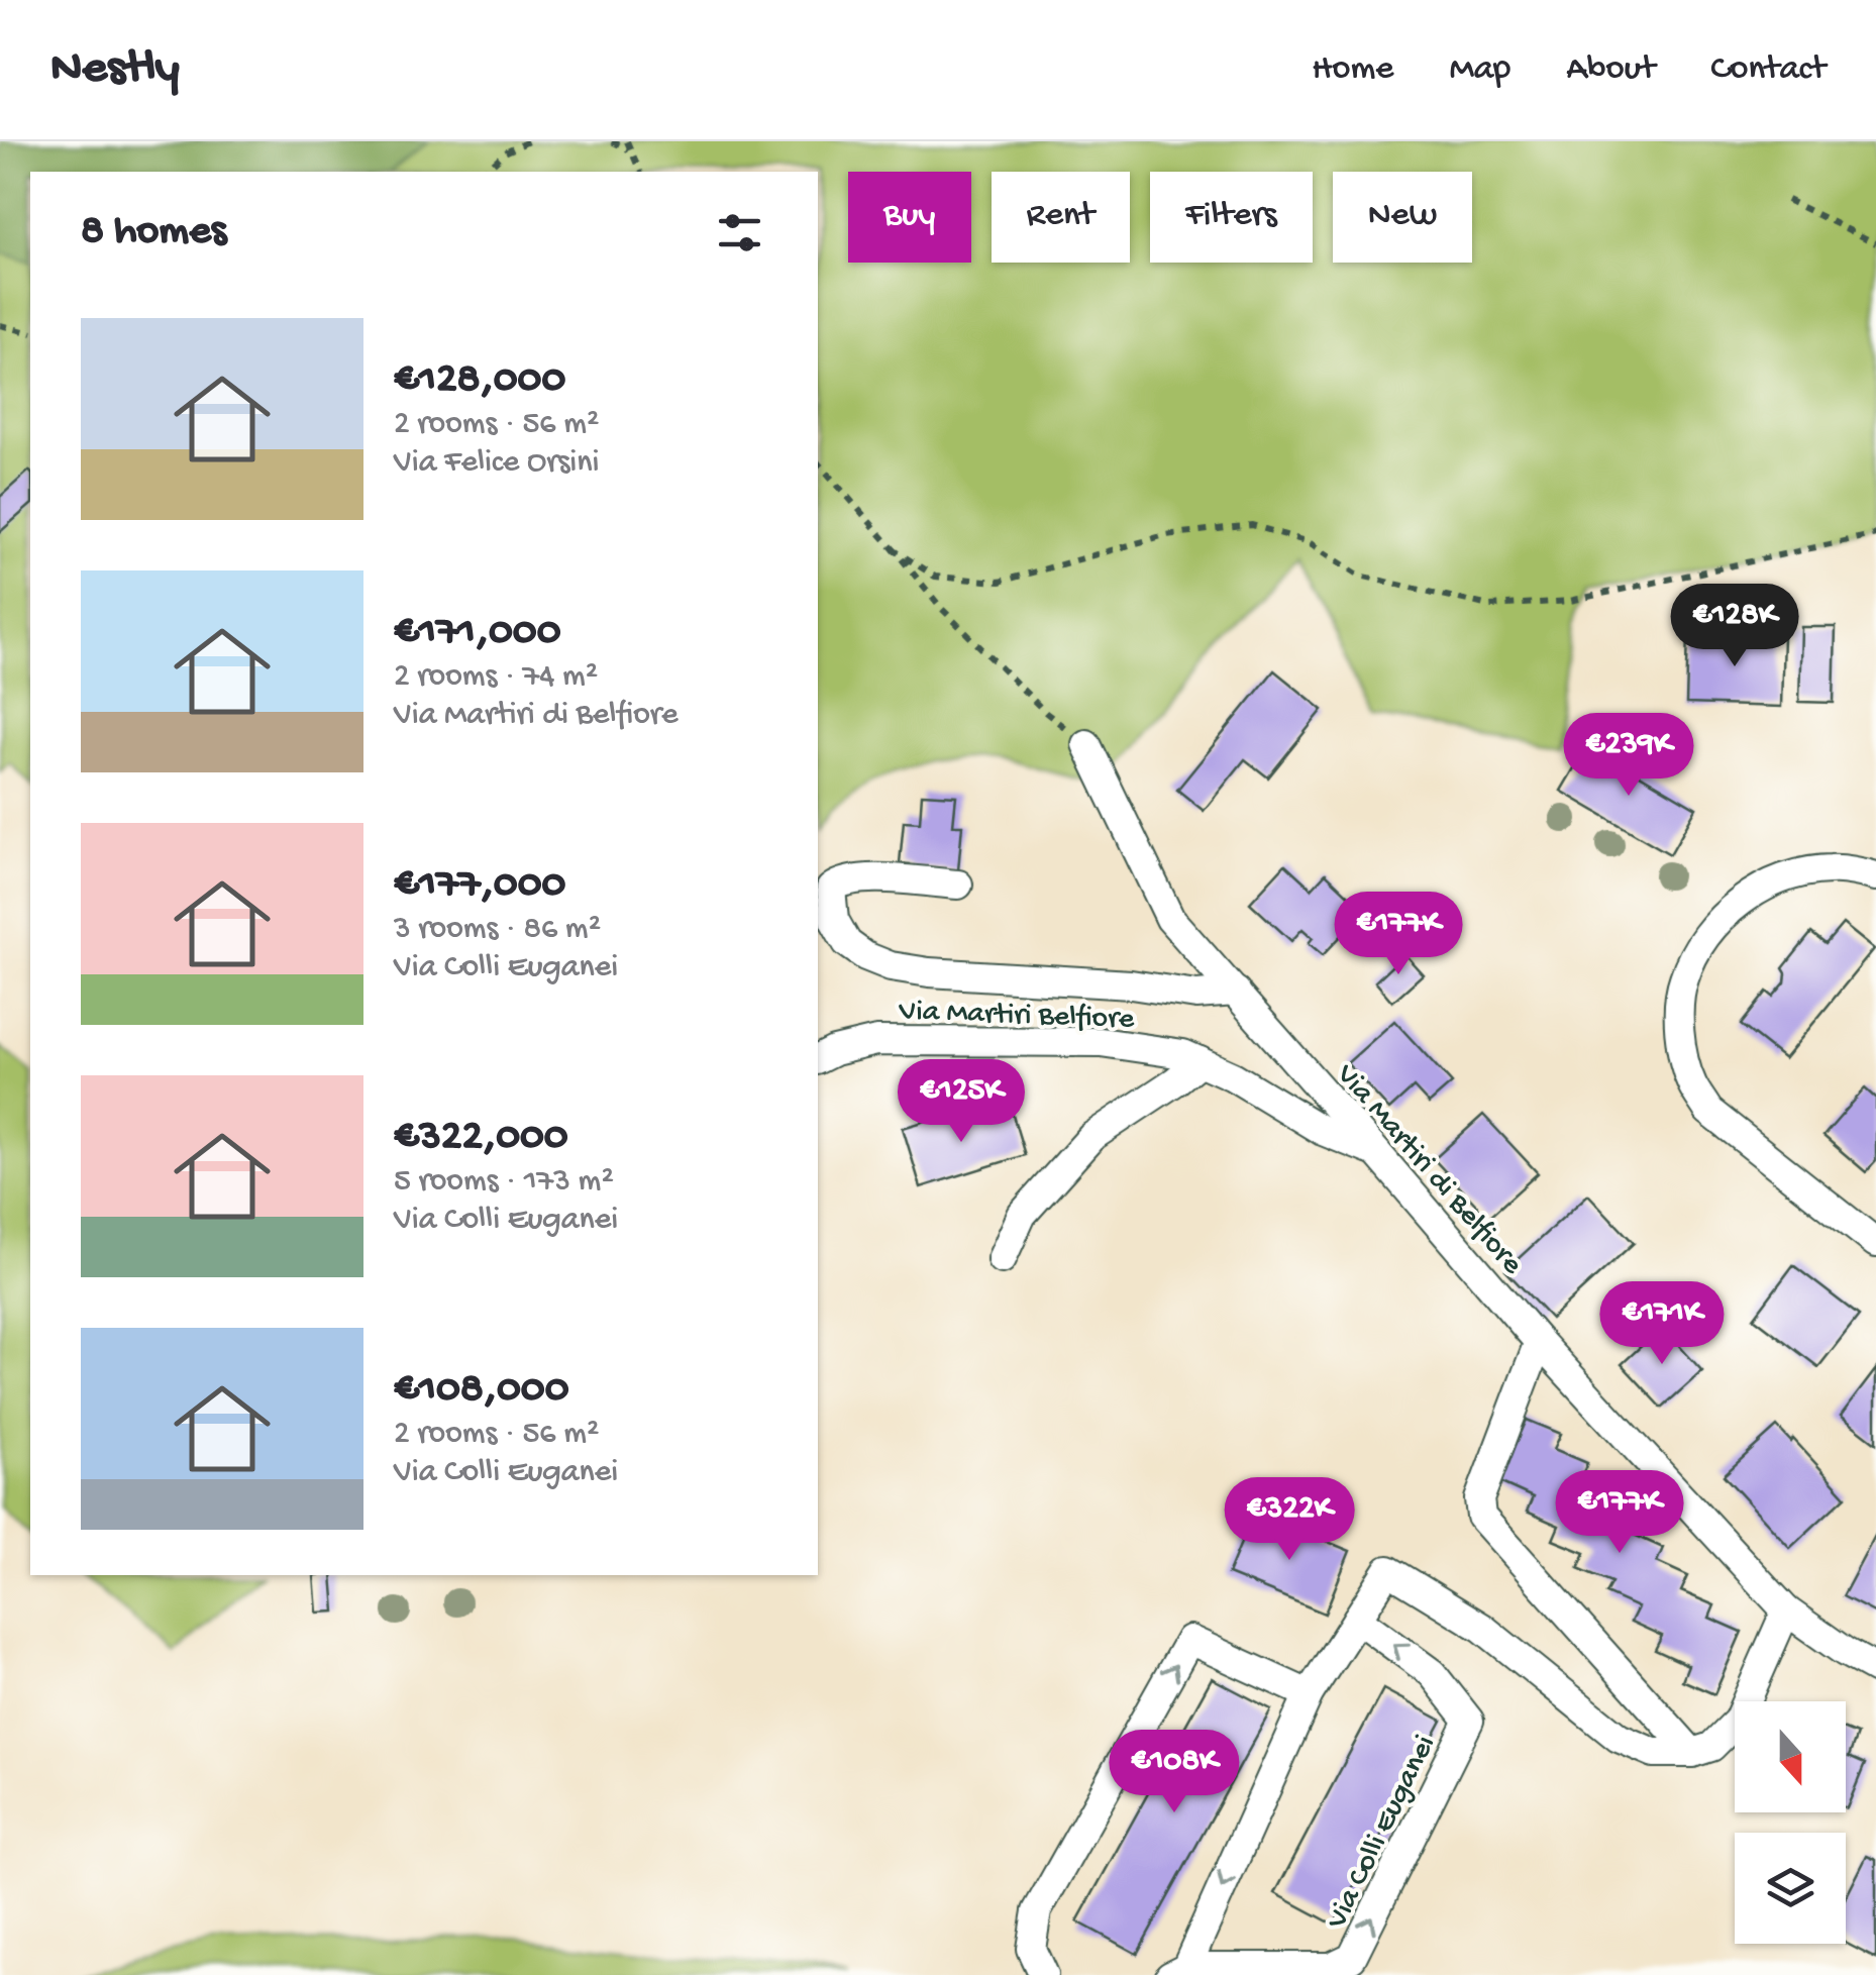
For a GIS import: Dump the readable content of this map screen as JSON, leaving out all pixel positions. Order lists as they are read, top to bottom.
{
  "streets": {
    "street": ["Via Martiri Belfiore", "Via Martiri di Belfiore", "Via Colli Euganei"]
  },
  "crossings": [
    ["Via Martiri Belfiore", "Via Martiri di Belfiore"]
  ],
  "north": "bottom",
  "page": {
    "header": "Nestly",
    "nav": [
      "Home",
      "Map",
      "About",
      "Contact"
    ],
    "chip": [
      "Buy",
      "Rent",
      "Filters",
      "New"
    ],
    "heading": "8 homes",
    "list": [
      {
        "name": "€128,000",
        "note": "2 rooms · 56 m² · Via Felice Orsini"
      },
      {
        "name": "€171,000",
        "note": "2 rooms · 74 m² · Via Martiri di Belfiore"
      },
      {
        "name": "€177,000",
        "note": "3 rooms · 86 m² · Via Colli Euganei"
      },
      {
        "name": "€322,000",
        "note": "5 rooms · 173 m² · Via Colli Euganei"
      },
      {
        "name": "€108,000",
        "note": "2 rooms · 56 m² · Via Colli Euganei"
      }
    ],
    "price": [
      "€128K",
      "€239K",
      "€177K",
      "€125K",
      "€171K",
      "€177K",
      "€322K",
      "€108K"
    ]
  }
}
